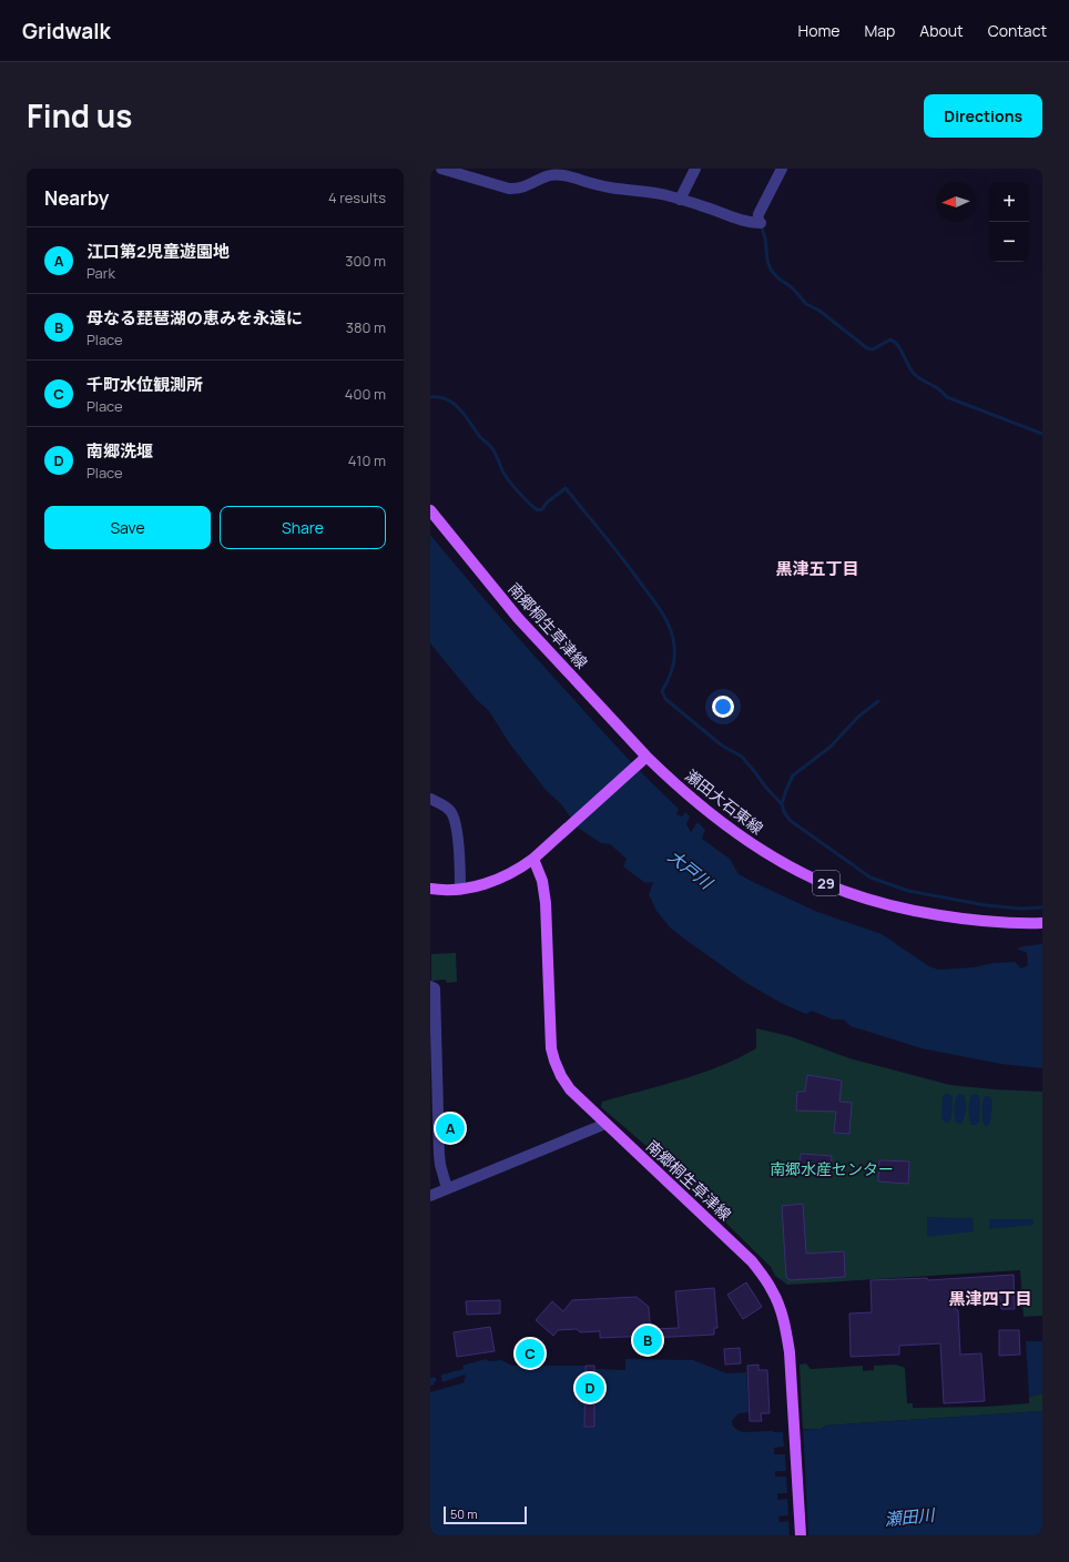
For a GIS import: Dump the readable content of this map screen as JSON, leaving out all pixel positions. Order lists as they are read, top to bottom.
{
  "streets": {
    "main road": ["南郷桐生草津線", "瀬田大石東線", "29"]
  },
  "crossings": [
    ["南郷桐生草津線", "瀬田大石東線"]
  ],
  "districts": ["黒津五丁目", "黒津四丁目"],
  "water": ["大戸川", "瀬田川"],
  "parks": ["南郷水産センター"],
  "scale_bar": "50 m",
  "north": "left",
  "page": {
    "header": "Gridwalk",
    "nav": [
      "Home",
      "Map",
      "About",
      "Contact"
    ],
    "title": "Find us",
    "buttons": [
      "Directions",
      ["Save", "Share"]
    ],
    "heading": ["Nearby", "4 results"],
    "map_buttons": ["+", "−"],
    "list": [
      {
        "mark": "A",
        "name": "江口第2児童遊園地",
        "note": "Park",
        "value": "300 m"
      },
      {
        "mark": "B",
        "name": "母なる琵琶湖の恵みを永遠に",
        "note": "Place",
        "value": "380 m"
      },
      {
        "mark": "C",
        "name": "千町水位観測所",
        "note": "Place",
        "value": "400 m"
      },
      {
        "mark": "D",
        "name": "南郷洗堰",
        "note": "Place",
        "value": "410 m"
      }
    ],
    "pins": [
      "A",
      "B",
      "C",
      "D"
    ],
    "scale": "50 m"
  }
}
